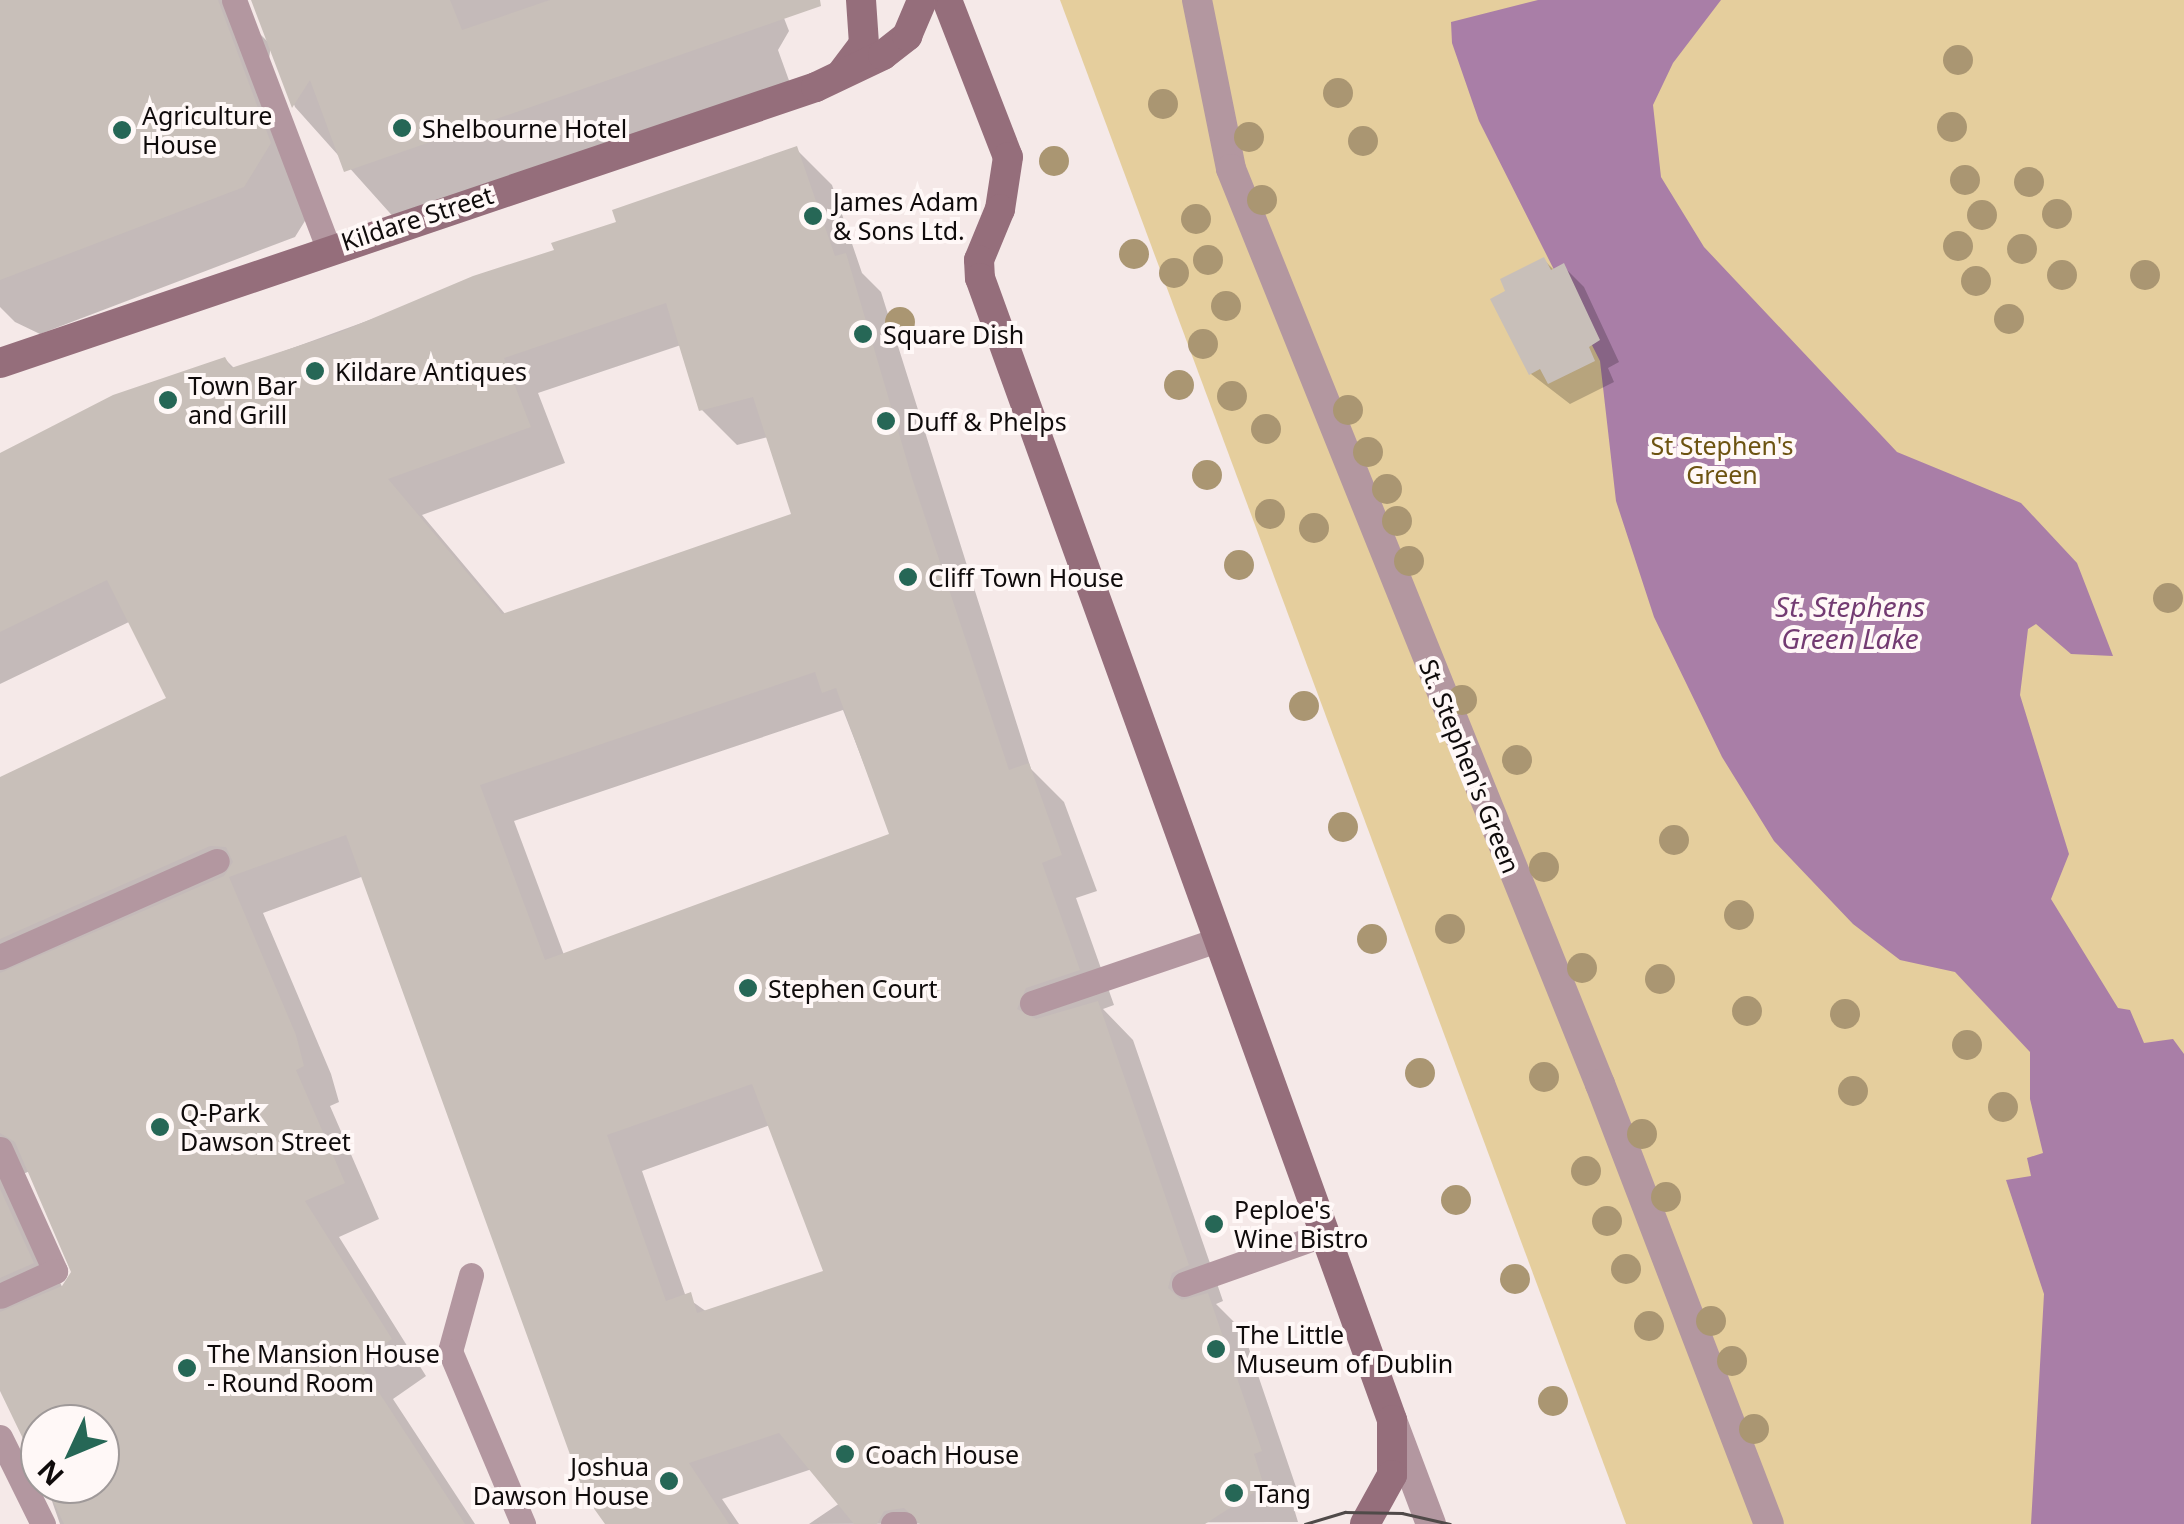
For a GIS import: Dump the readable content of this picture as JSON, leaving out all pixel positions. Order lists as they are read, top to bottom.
{
  "streets": {
    "main road": ["Kildare Street"],
    "street": ["St. Stephen's Green"]
  },
  "water": ["St. Stephens Green Lake"],
  "parks": ["St Stephen's Green"],
  "places": [
    "Shelbourne Hotel",
    "Agriculture House",
    "James Adam & Sons Ltd.",
    "Square Dish",
    "Kildare Antiques",
    "Town Bar and Grill",
    "Duff & Phelps",
    "Cliff Town House",
    "Stephen Court",
    "Q-Park Dawson Street",
    "Peploe's Wine Bistro",
    "The Little Museum of Dublin",
    "The Mansion House - Round Room",
    "Coach House",
    "Joshua Dawson House",
    "Tang"
  ],
  "north": "bottom left"
}
